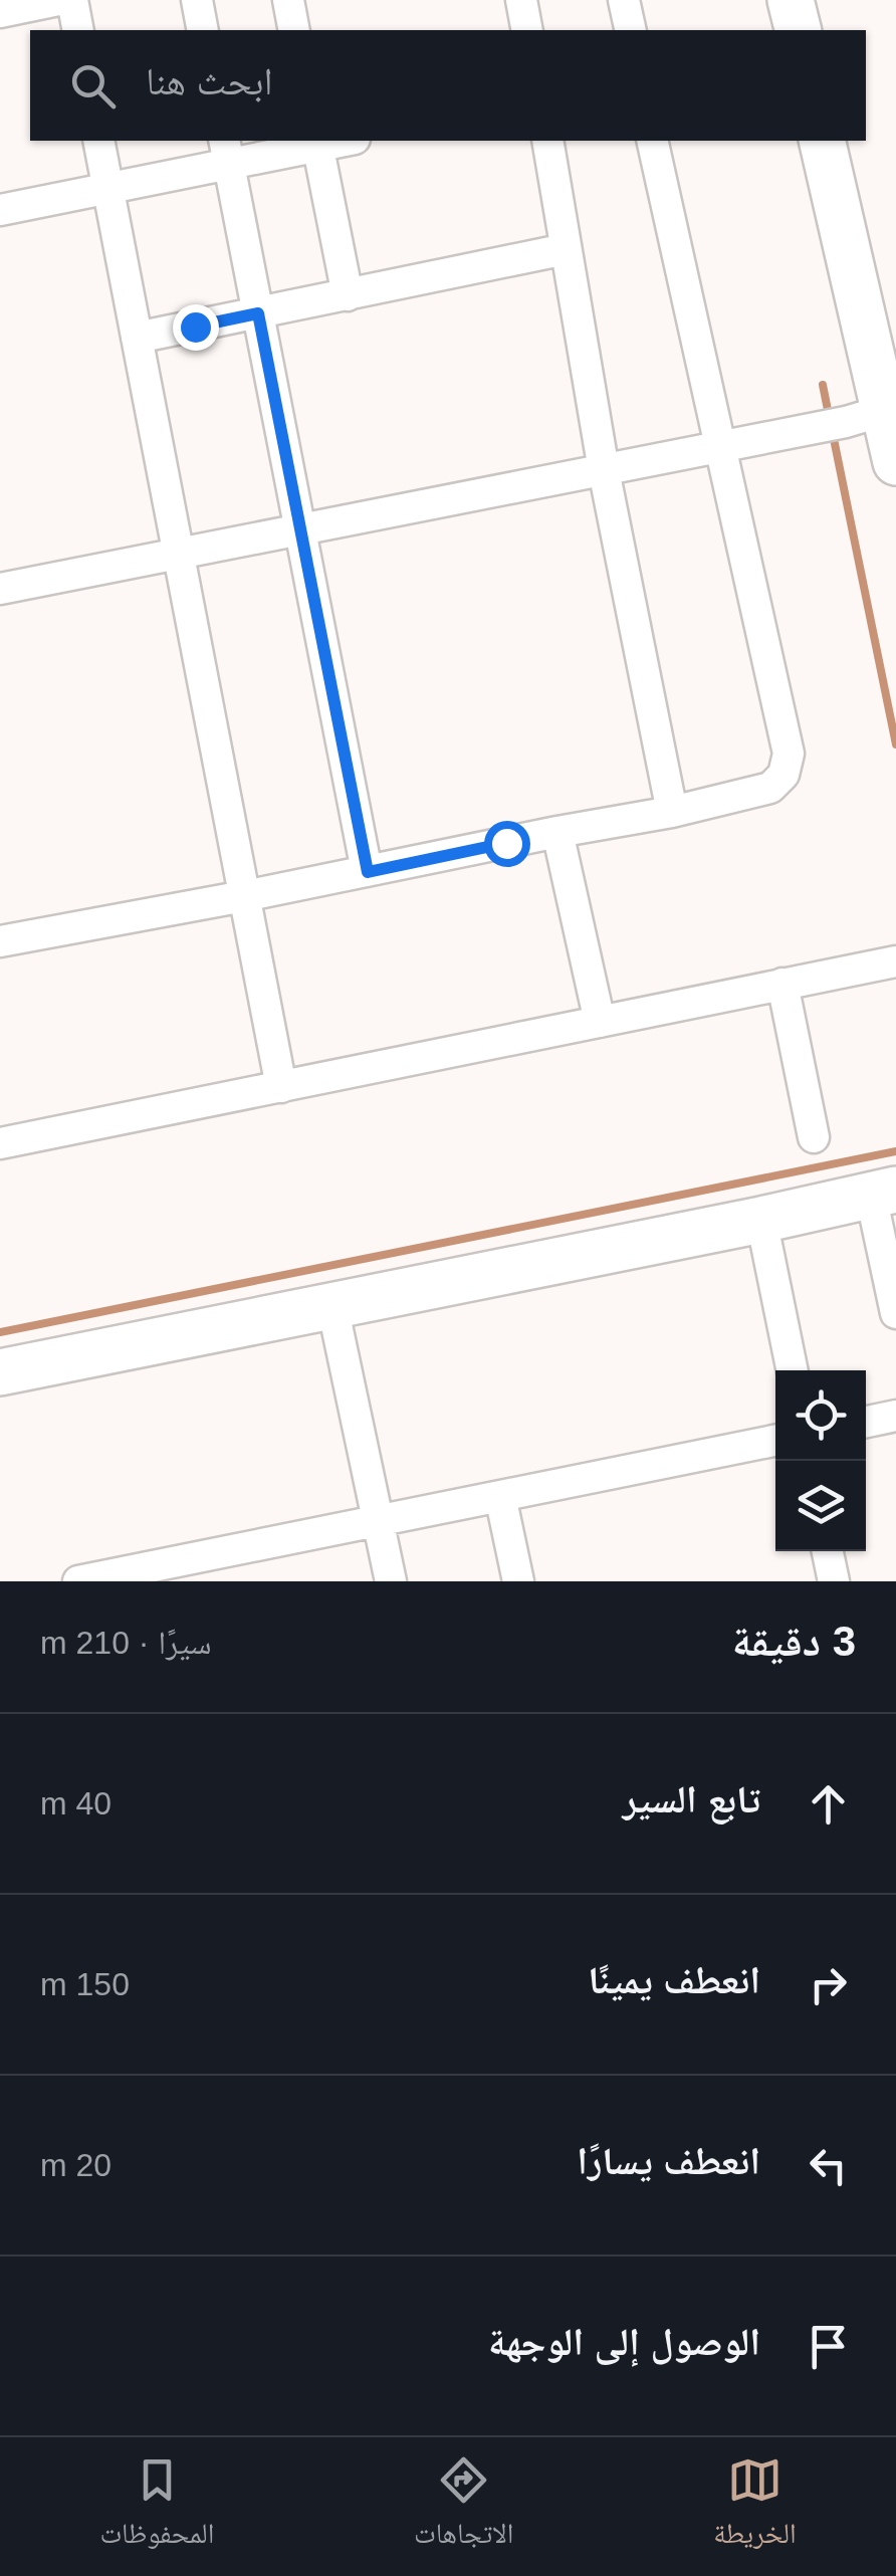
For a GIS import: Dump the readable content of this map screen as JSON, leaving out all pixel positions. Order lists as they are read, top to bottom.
{
  "page": {
    "search": "ابحث هنا",
    "heading": ["3 دقيقة", "سيرًا · 210 m"],
    "list": [
      ["تابع السير", "40 m"],
      ["انعطف يمينًا", "150 m"],
      ["انعطف يسارًا", "20 m"],
      "الوصول إلى الوجهة"
    ],
    "nav": ["الخريطة", "الاتجاهات", "المحفوظات"]
  }
}
